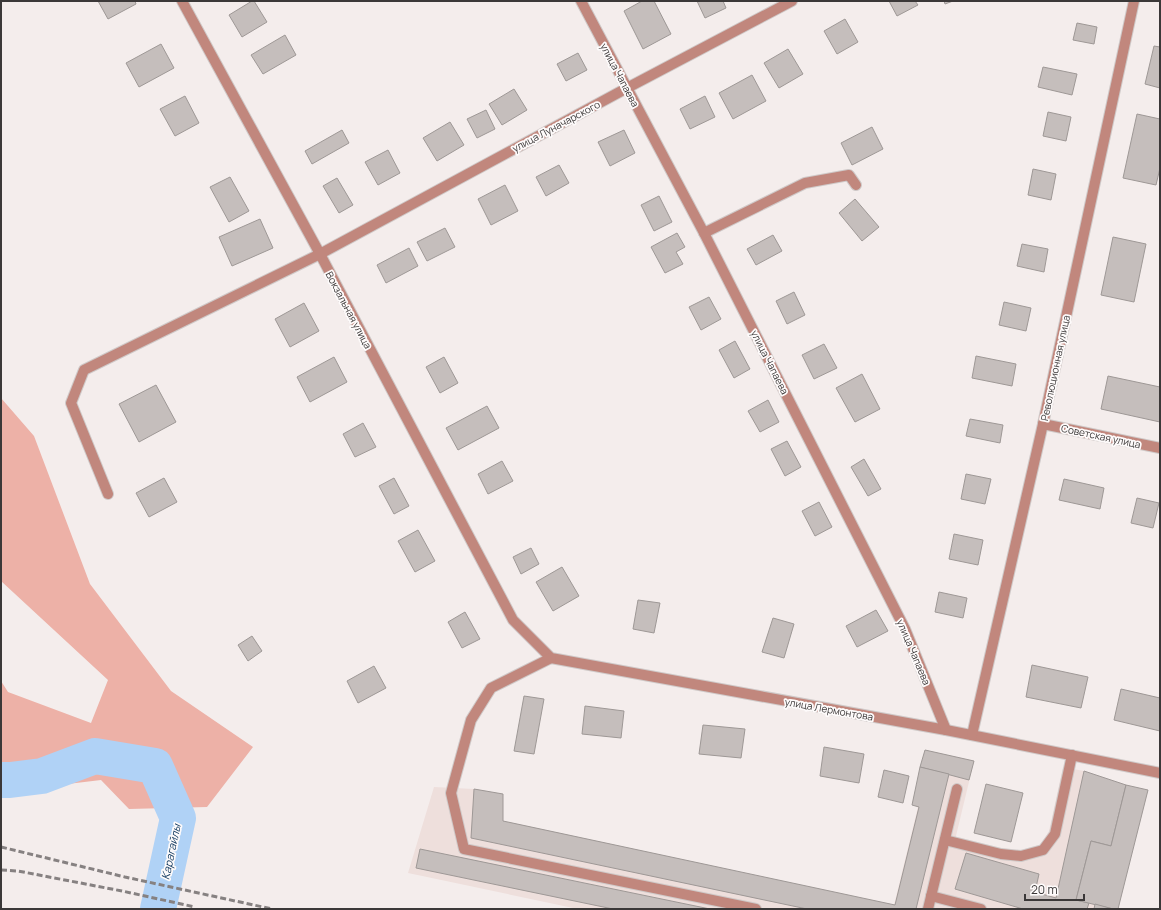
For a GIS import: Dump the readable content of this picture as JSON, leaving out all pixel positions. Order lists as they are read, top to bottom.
{
  "streets": {
    "street": [
      "улица Чапаева",
      "улица Луначарского",
      "Вокзальная улица",
      "Революционная улица",
      "Советская улица",
      "улица Лермонтова"
    ]
  },
  "crossings": [
    ["улица Чапаева", "улица Луначарского"],
    ["улица Чапаева", "улица Лермонтова"],
    ["улица Луначарского", "Вокзальная улица"],
    ["Вокзальная улица", "улица Лермонтова"],
    ["Революционная улица", "Советская улица"],
    ["Революционная улица", "улица Лермонтова"]
  ],
  "water": ["Карагайлы"],
  "scale_bar": "20 m"
}
